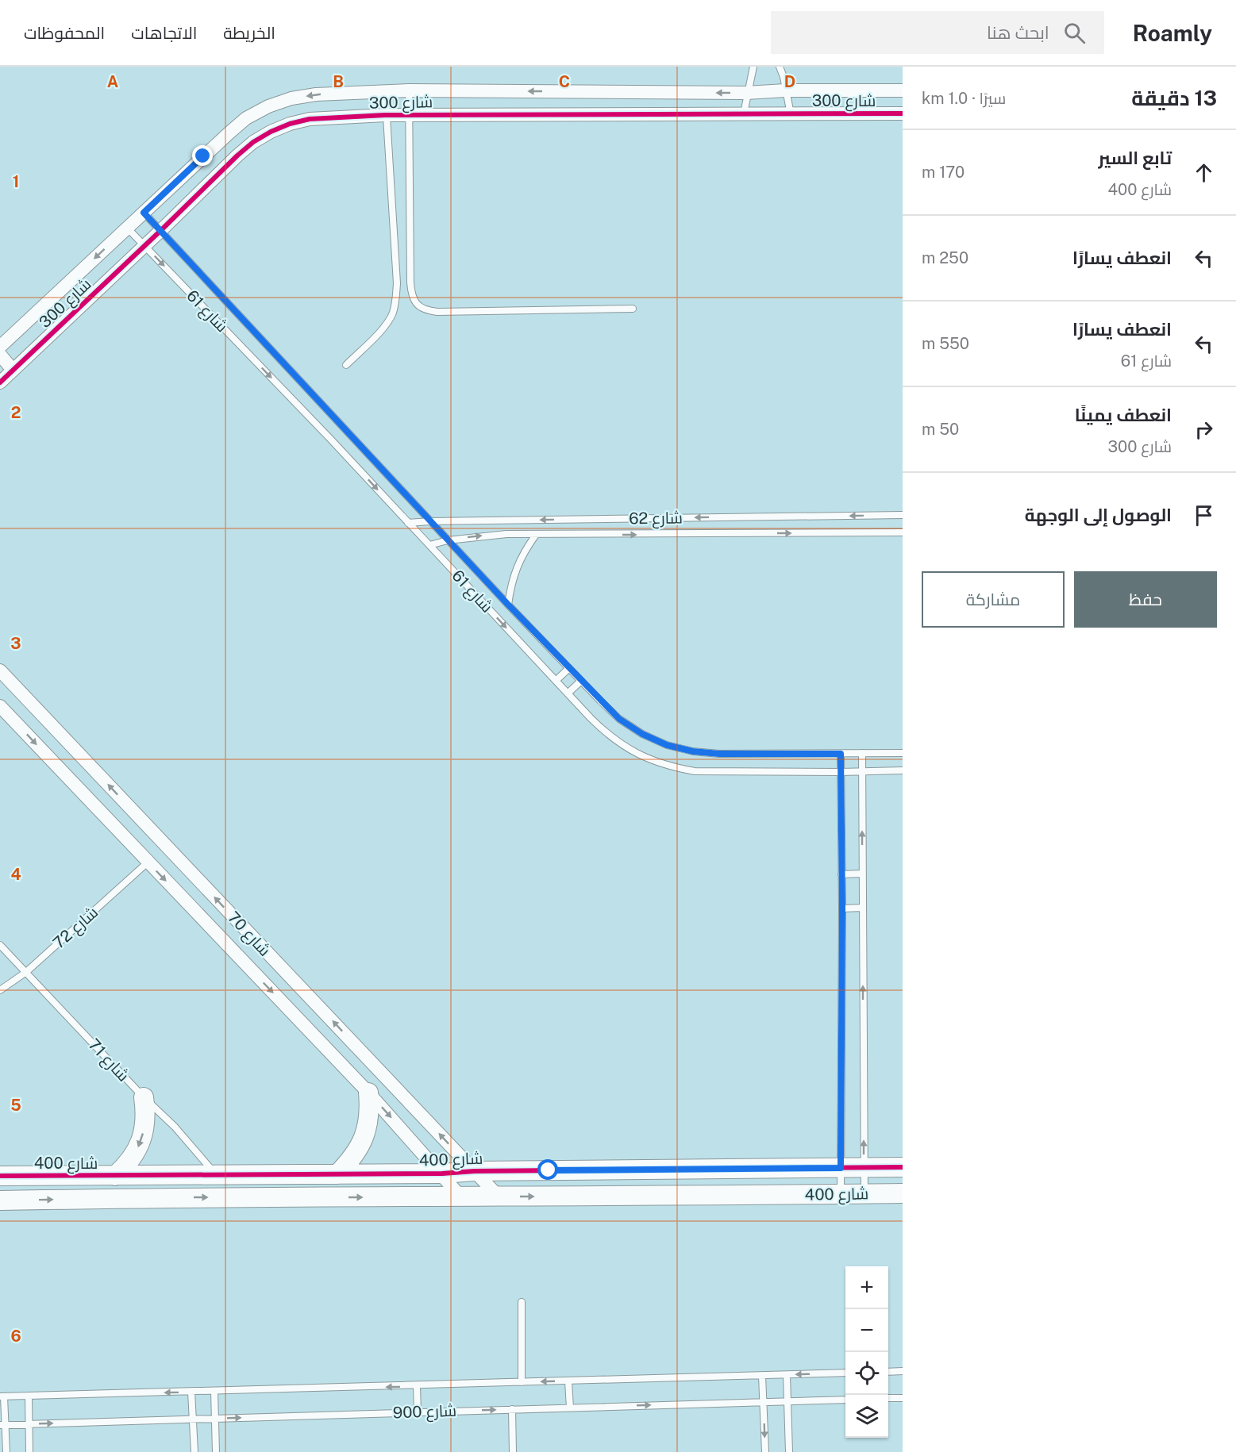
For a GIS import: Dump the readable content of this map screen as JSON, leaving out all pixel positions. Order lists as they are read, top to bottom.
{
  "streets": {
    "street": ["شارع 300", "شارع 70", "شارع 400"],
    "lane": [
      "شارع 61",
      "شارع 62",
      "شارع 72",
      "شارع 71",
      "شارع 900"
    ]
  },
  "crossings": [
    ["شارع 300", "شارع 61"],
    ["شارع 61", "شارع 62"],
    ["شارع 72", "شارع 70"],
    ["شارع 72", "شارع 71"],
    ["شارع 70", "شارع 400"],
    ["شارع 71", "شارع 400"]
  ],
  "page": {
    "header": "Roamly",
    "search": "ابحث هنا",
    "nav": ["الخريطة", "الاتجاهات", "المحفوظات"],
    "heading": ["13 دقيقة", "سيرًا · 1.0 km"],
    "list": [
      ["تابع السير", "شارع 400", "170 m"],
      ["انعطف يسارًا", "250 m"],
      ["انعطف يسارًا", "شارع 61", "550 m"],
      ["انعطف يمينًا", "شارع 300", "50 m"],
      "الوصول إلى الوجهة"
    ],
    "buttons": ["حفظ", "مشاركة"],
    "map_buttons": ["+", "−"]
  },
  "grid": {
    "columns": [
      "A",
      "B",
      "C",
      "D"
    ],
    "rows": [
      "1",
      "2",
      "3",
      "4",
      "5",
      "6"
    ]
  }
}
